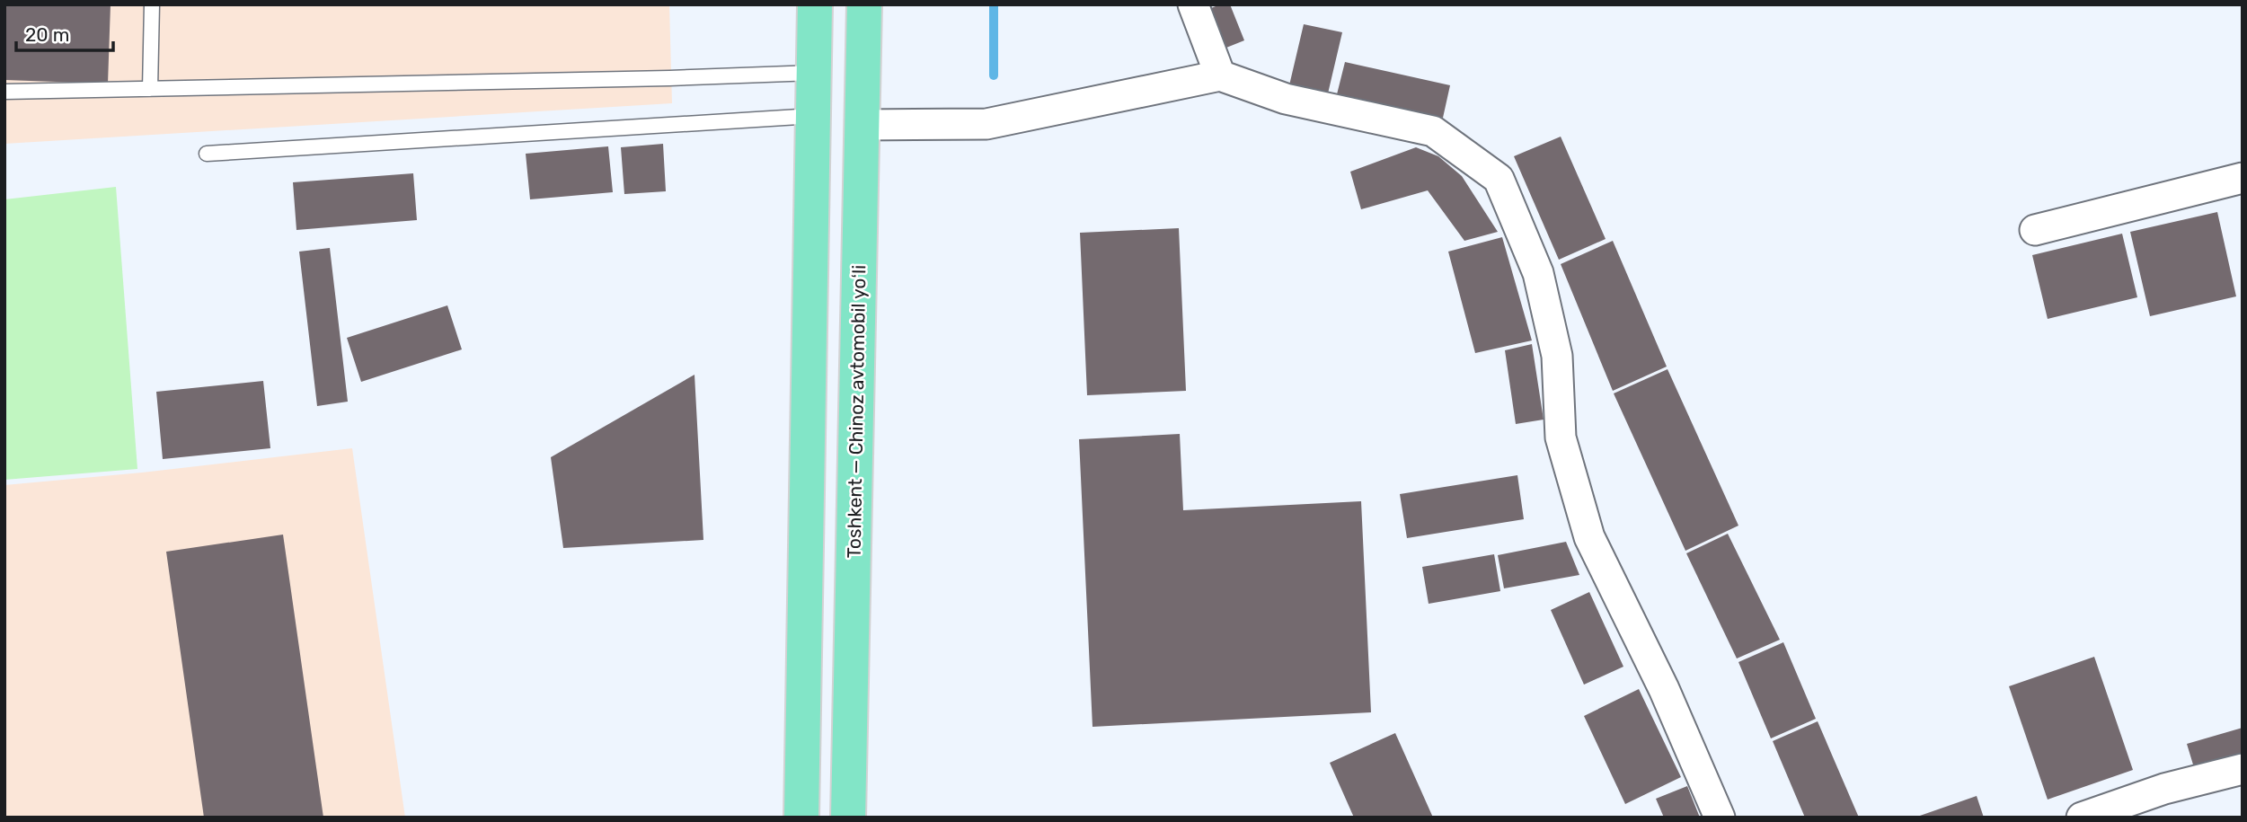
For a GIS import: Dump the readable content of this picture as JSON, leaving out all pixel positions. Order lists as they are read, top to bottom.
{
  "streets": {
    "highway": ["Toshkent — Chinoz avtomobil yoʻli"]
  },
  "scale_bar": "20 m"
}
